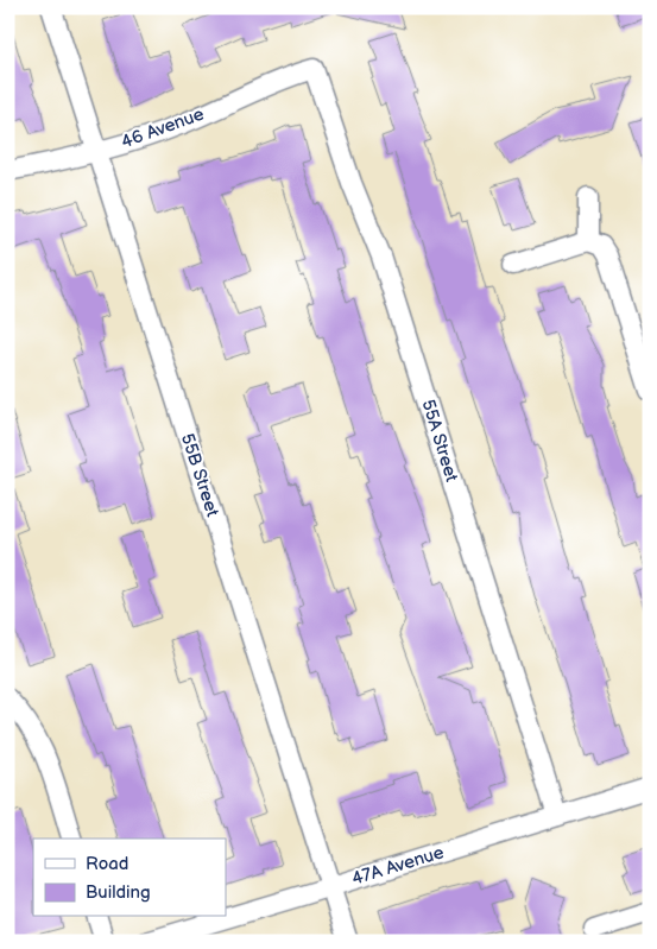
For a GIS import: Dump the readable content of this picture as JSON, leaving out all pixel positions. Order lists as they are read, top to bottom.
{
  "streets": {
    "street": [
      "46 Avenue",
      "55A Street",
      "55B Street",
      "47A Avenue"
    ]
  },
  "crossings": [
    ["46 Avenue", "55A Street"],
    ["46 Avenue", "55B Street"],
    ["55A Street", "47A Avenue"],
    ["55B Street", "47A Avenue"]
  ],
  "legend": ["Road", "Building"]
}
